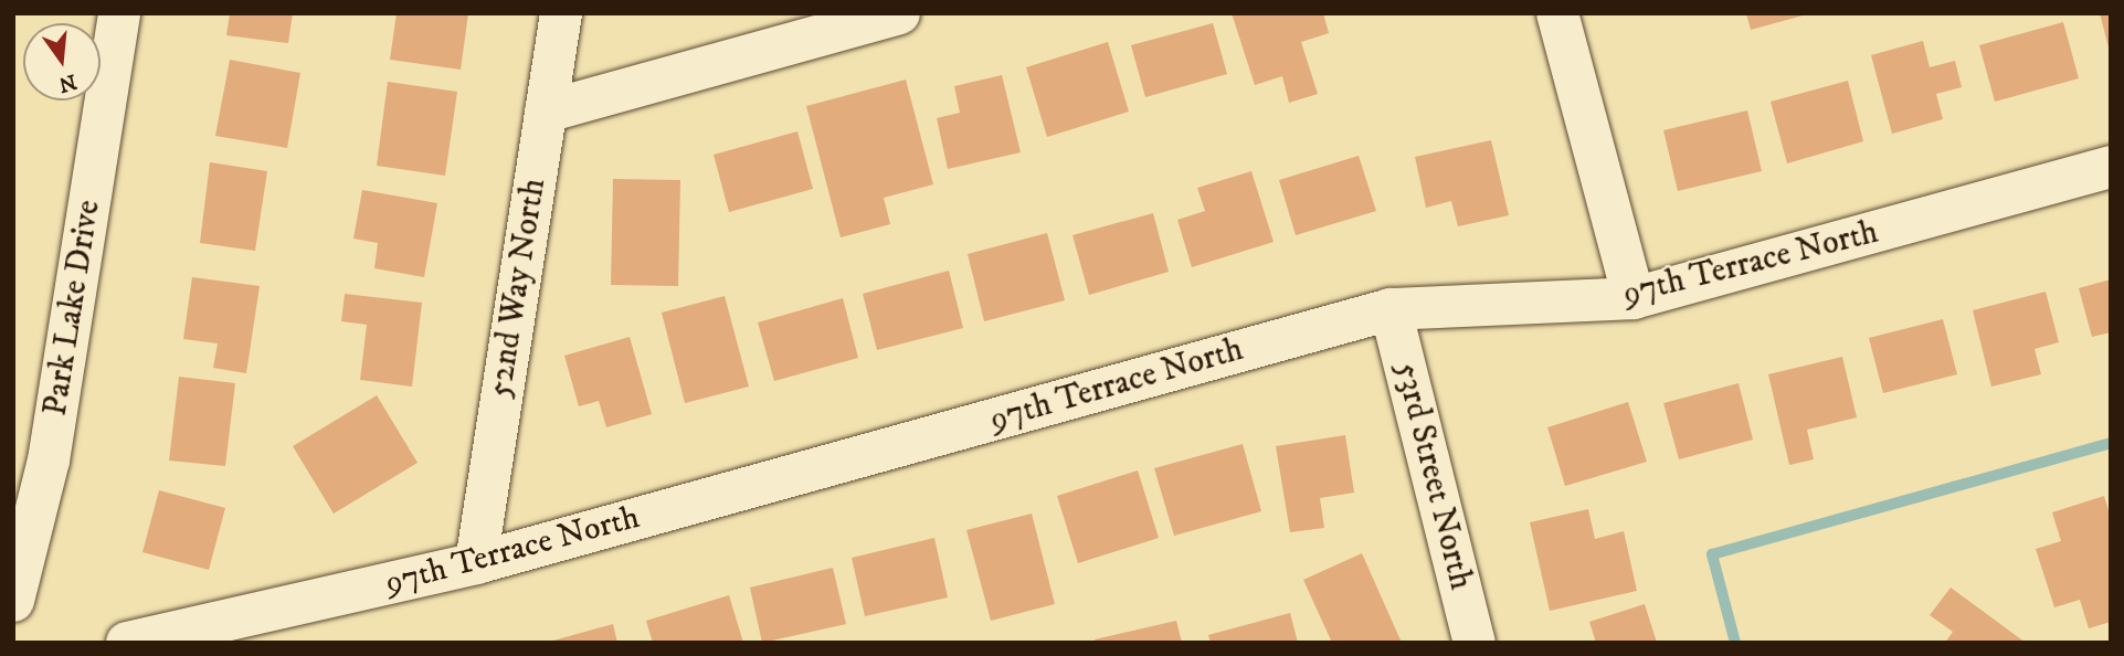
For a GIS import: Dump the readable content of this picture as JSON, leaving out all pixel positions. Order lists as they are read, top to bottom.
{
  "streets": {
    "street": [
      "97th Terrace North",
      "52nd Way North",
      "Park Lake Drive",
      "53rd Street North"
    ]
  },
  "crossings": [
    ["97th Terrace North", "52nd Way North"],
    ["97th Terrace North", "53rd Street North"]
  ],
  "north": "bottom"
}
